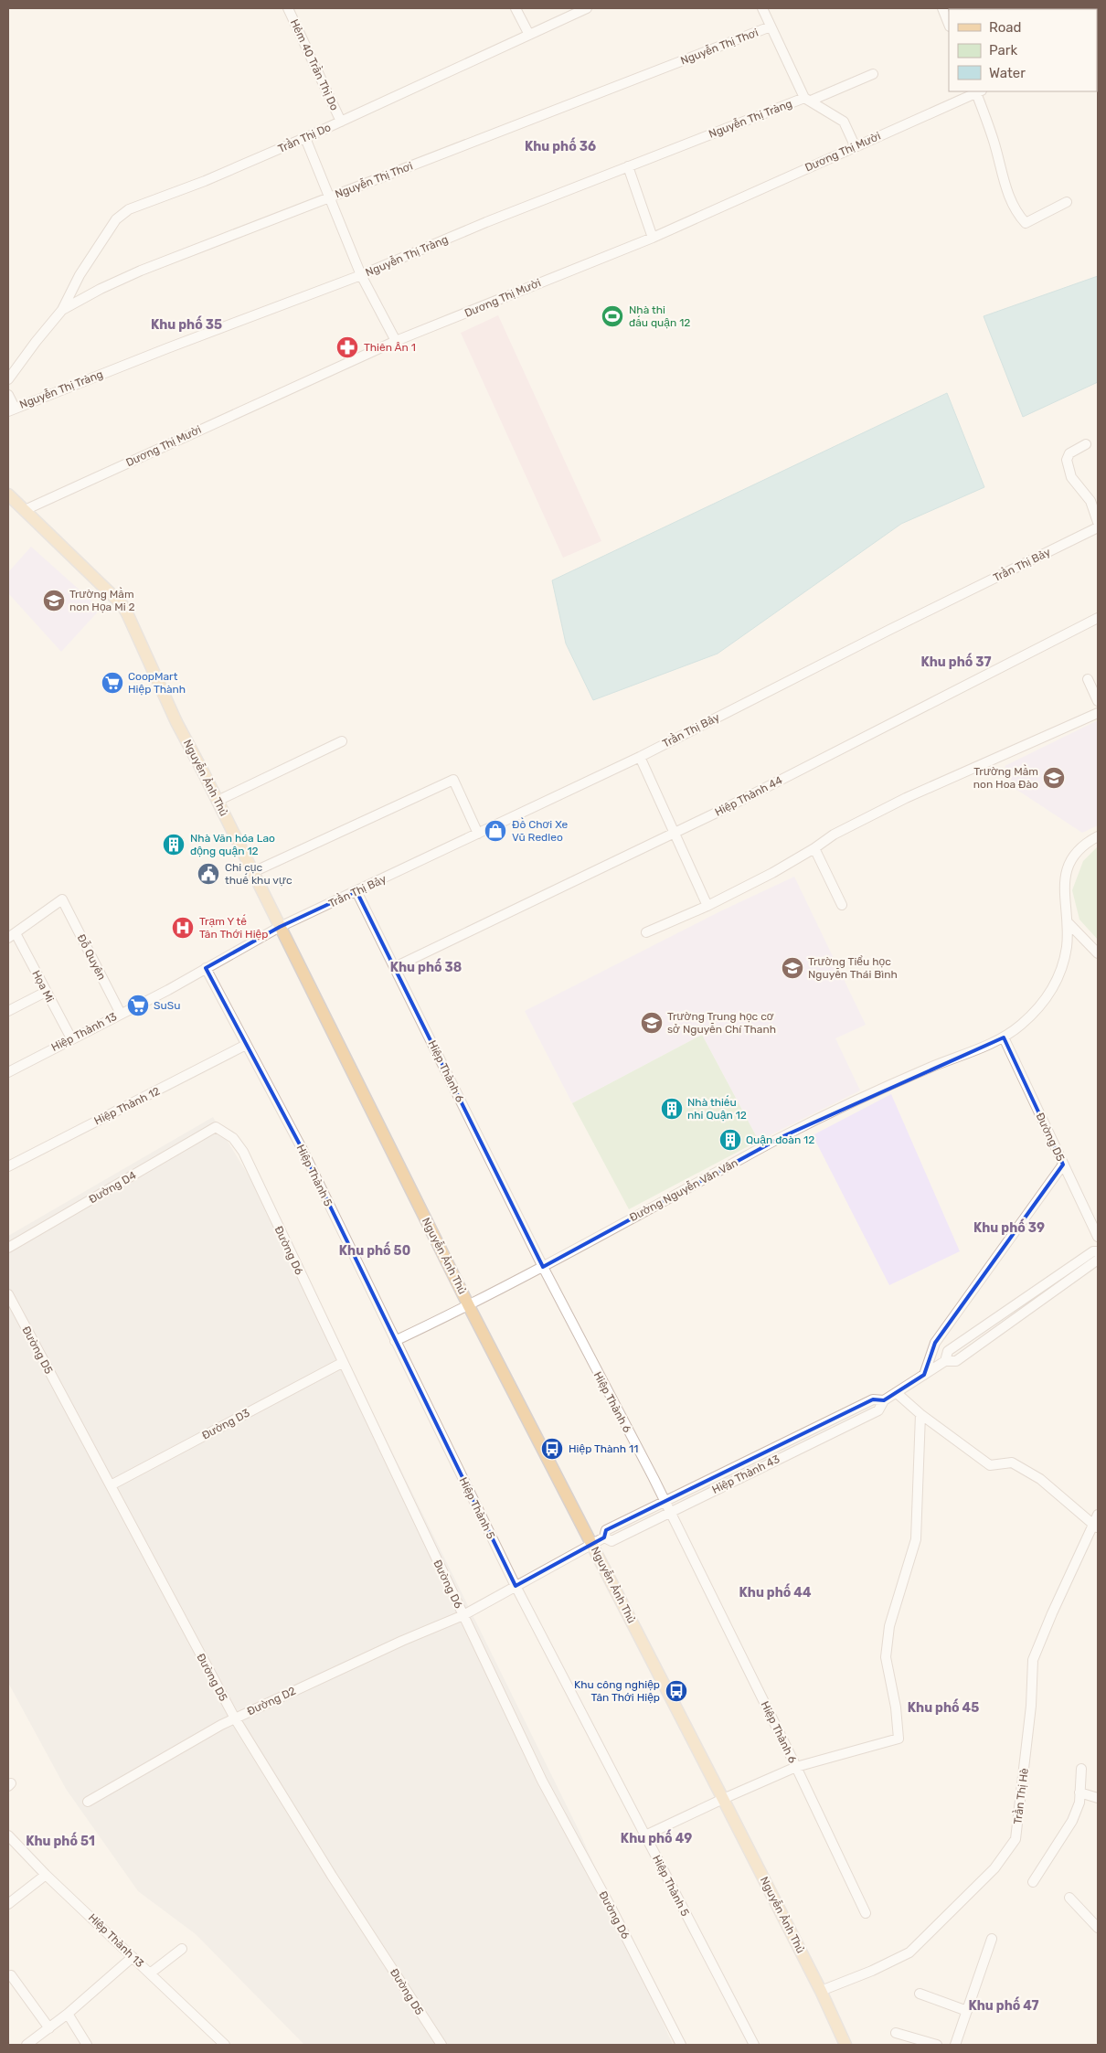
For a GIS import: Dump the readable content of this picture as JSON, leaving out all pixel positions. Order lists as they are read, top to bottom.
{
  "streets": {
    "main road": ["Nguyễn Ảnh Thủ"],
    "street": [
      "Nguyễn Thị Thơi",
      "Hẻm 40 Trần Thị Do",
      "Nguyễn Thị Tràng",
      "Trần Thị Do",
      "Dương Thị Mười",
      "Trần Thị Bảy",
      "Hiệp Thành 44",
      "Đỗ Quyên",
      "Họa Mi",
      "Hiệp Thành 13",
      "Hiệp Thành 6",
      "Hiệp Thành 12",
      "Đường D5",
      "Hiệp Thành 5",
      "Đường D4",
      "Đường Nguyễn Văn Vân",
      "Đường D6",
      "Đường D3",
      "Hiệp Thành 43",
      "Đường D2",
      "Trần Thị Hè"
    ]
  },
  "crossings": [
    ["Nguyễn Thị Thơi", "Trần Thị Do"],
    ["Hẻm 40 Trần Thị Do", "Trần Thị Do"],
    ["Dương Thị Mười", "Nguyễn Ảnh Thủ"],
    ["Trần Thị Bảy", "Nguyễn Ảnh Thủ"],
    ["Trần Thị Bảy", "Hiệp Thành 13"],
    ["Trần Thị Bảy", "Hiệp Thành 6"],
    ["Nguyễn Ảnh Thủ", "Hiệp Thành 13"],
    ["Nguyễn Ảnh Thủ", "Đường Nguyễn Văn Vân"],
    ["Nguyễn Ảnh Thủ", "Hiệp Thành 43"],
    ["Nguyễn Ảnh Thủ", "Trần Thị Hè"],
    ["Hiệp Thành 44", "Hiệp Thành 6"],
    ["Đỗ Quyên", "Họa Mi"],
    ["Đỗ Quyên", "Hiệp Thành 13"],
    ["Họa Mi", "Hiệp Thành 13"],
    ["Hiệp Thành 13", "Hiệp Thành 5"],
    ["Hiệp Thành 6", "Đường Nguyễn Văn Vân"],
    ["Hiệp Thành 6", "Hiệp Thành 43"],
    ["Hiệp Thành 12", "Hiệp Thành 5"],
    ["Đường D5", "Đường Nguyễn Văn Vân"],
    ["Đường D5", "Đường D3"],
    ["Đường D5", "Đường D2"],
    ["Hiệp Thành 5", "Đường Nguyễn Văn Vân"],
    ["Hiệp Thành 5", "Hiệp Thành 43"],
    ["Đường D4", "Đường D6"],
    ["Đường D6", "Đường D3"],
    ["Đường D6", "Hiệp Thành 43"],
    ["Đường D6", "Đường D2"],
    ["Hiệp Thành 43", "Đường D2"]
  ],
  "districts": [
    "Khu phố 36",
    "Khu phố 35",
    "Khu phố 37",
    "Khu phố 38",
    "Khu phố 39",
    "Khu phố 50",
    "Khu phố 44",
    "Khu phố 45",
    "Khu phố 49",
    "Khu phố 51",
    "Khu phố 47"
  ],
  "places": {
    "sports": ["Nhà thi đấu quận 12"],
    "pharmacy": ["Thiên Ân 1"],
    "school or university": [
      "Trường Mầm non Họa Mi 2",
      "Trường Mầm non Hoa Đào",
      "Trường Tiểu học Nguyễn Thái Bình",
      "Trường Trung học cơ sở Nguyễn Chí Thanh"
    ],
    "supermarket": ["CoopMart Hiệp Thành", "SuSu"],
    "shop": ["Đồ Chơi Xe Vũ Redleo"],
    "building": ["Nhà Văn hóa Lao động quận 12", "Nhà thiếu nhi Quận 12", "Quận đoàn 12"],
    "public building": ["Chi cục thuế khu vực"],
    "hospital": ["Trạm Y tế Tân Thới Hiệp"],
    "bus stop": ["Hiệp Thành 11", "Khu công nghiệp Tân Thới Hiệp"]
  },
  "legend": ["Road", "Park", "Water"]
}
